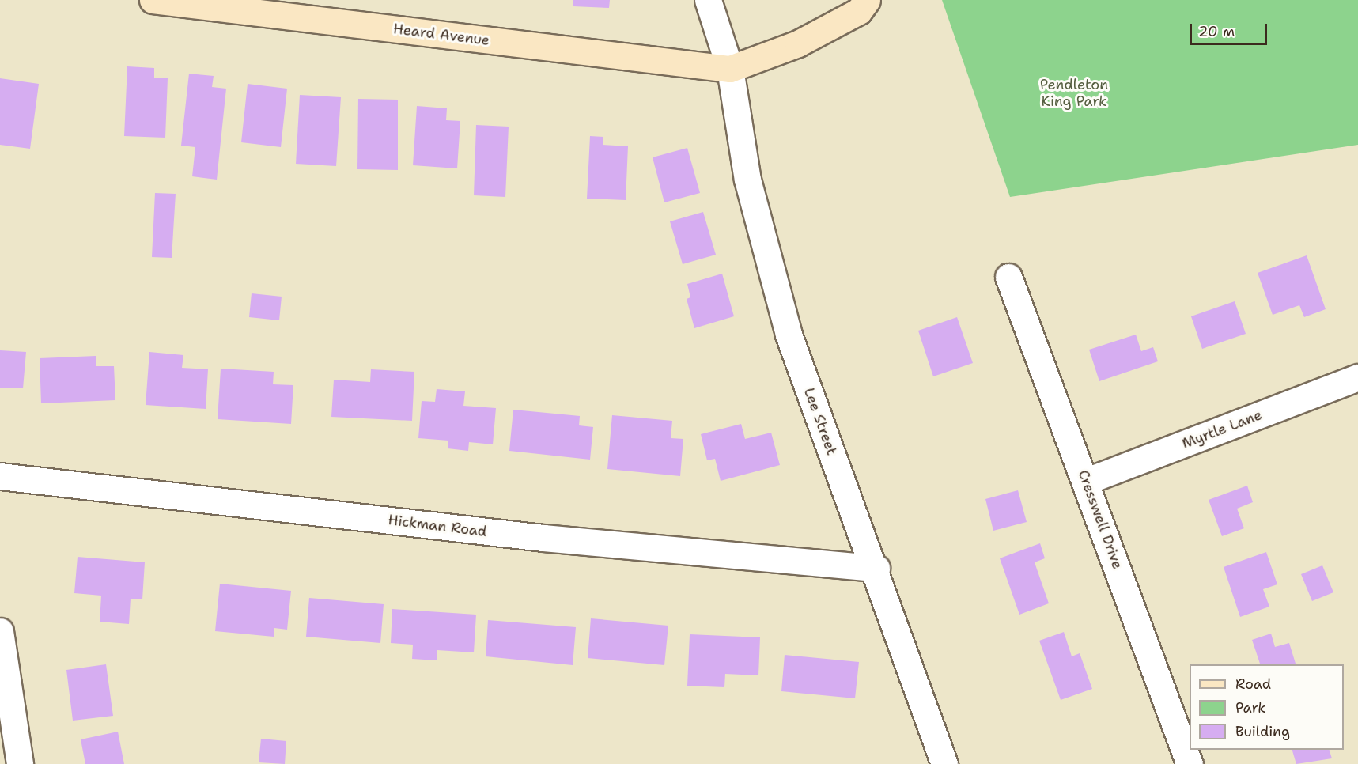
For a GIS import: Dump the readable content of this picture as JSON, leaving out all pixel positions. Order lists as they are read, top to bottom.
{
  "streets": {
    "street": [
      "Heard Avenue",
      "Lee Street",
      "Myrtle Lane",
      "Cresswell Drive",
      "Hickman Road"
    ]
  },
  "crossings": [
    ["Heard Avenue", "Lee Street"],
    ["Lee Street", "Hickman Road"],
    ["Myrtle Lane", "Cresswell Drive"]
  ],
  "parks": ["Pendleton King Park"],
  "legend": ["Road", "Park", "Building"],
  "scale_bar": "20 m"
}
